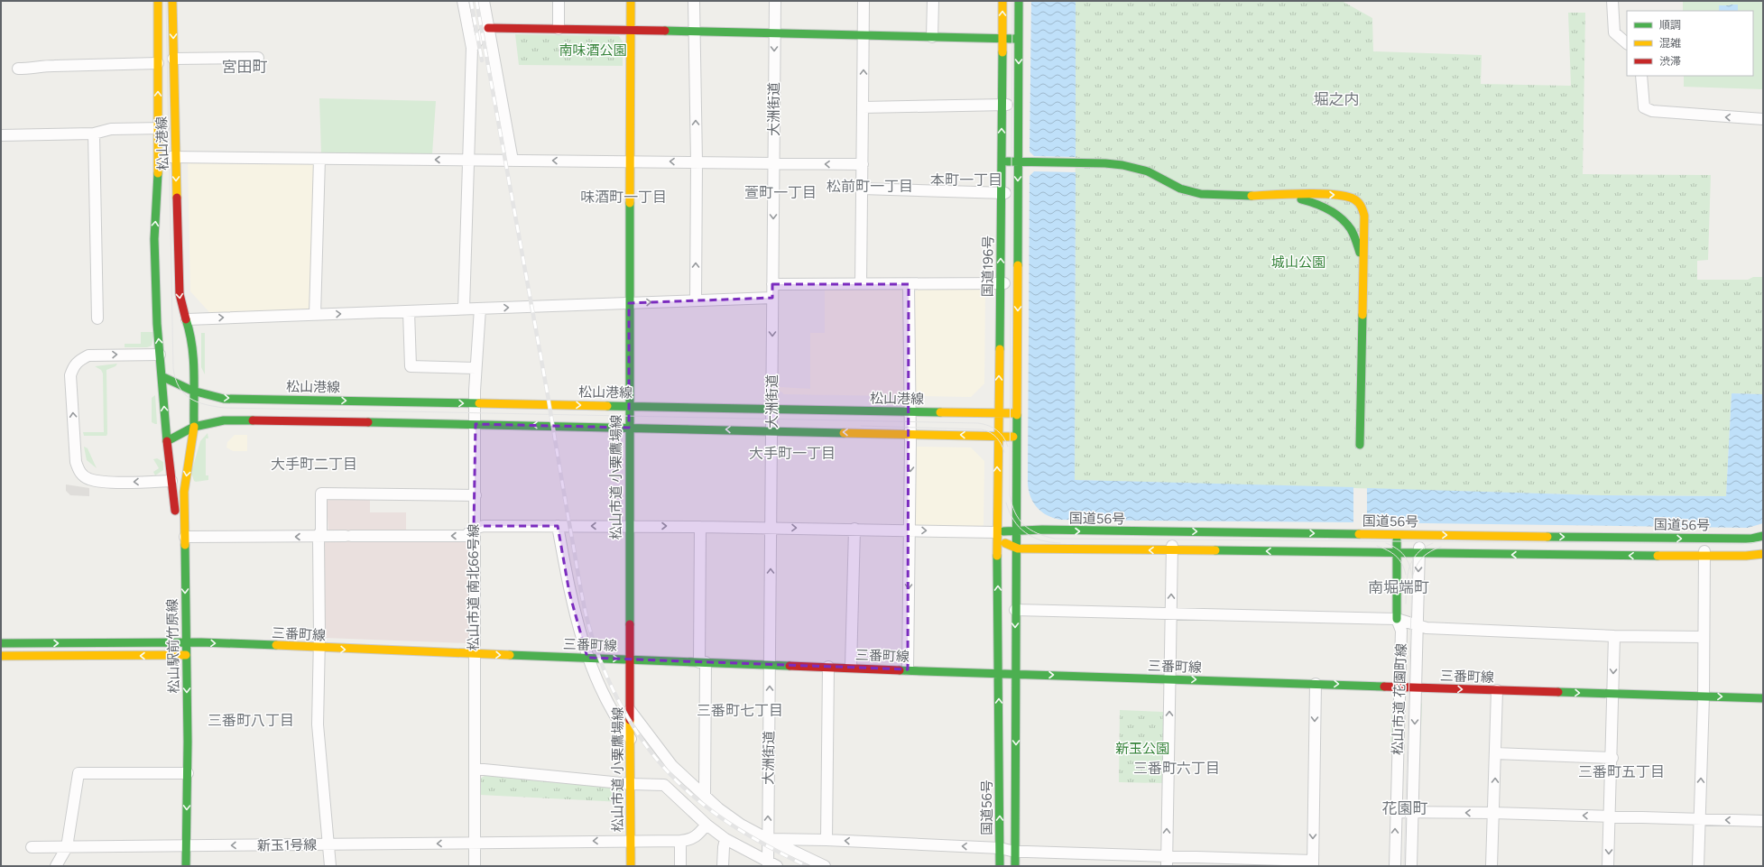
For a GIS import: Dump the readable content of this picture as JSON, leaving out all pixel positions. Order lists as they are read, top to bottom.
{
  "streets": {
    "main road": [
      "松山港線",
      "国道196号",
      "松山市道 小栗鷹場線",
      "国道56号",
      "三番町線",
      "松山駅前竹原線",
      "松山市道 花園町線"
    ],
    "street": ["大洲街道", "松山市道 南北66号線", "新玉1号線"]
  },
  "crossings": [
    ["大洲街道", "松山港線"],
    ["大洲街道", "三番町線"],
    ["松山港線", "国道196号"],
    ["松山港線", "松山市道 小栗鷹場線"],
    ["松山港線", "松山市道 南北66号線"],
    ["松山港線", "松山駅前竹原線"],
    ["国道196号", "国道56号"],
    ["松山市道 小栗鷹場線", "三番町線"],
    ["松山市道 小栗鷹場線", "新玉1号線"],
    ["国道56号", "三番町線"],
    ["国道56号", "松山市道 花園町線"],
    ["松山市道 南北66号線", "三番町線"],
    ["松山市道 南北66号線", "新玉1号線"],
    ["三番町線", "松山駅前竹原線"],
    ["三番町線", "松山市道 花園町線"],
    ["松山駅前竹原線", "新玉1号線"]
  ],
  "one_way": ["三番町線"],
  "districts": [
    "宮田町",
    "堀之内",
    "本町一丁目",
    "松前町一丁目",
    "萱町一丁目",
    "味酒町一丁目",
    "大手町一丁目",
    "大手町二丁目",
    "南堀端町",
    "三番町七丁目",
    "三番町八丁目",
    "三番町六丁目",
    "三番町五丁目",
    "花園町"
  ],
  "parks": ["南味酒公園", "城山公園", "新玉公園"],
  "legend": ["順調", "混雑", "渋滞"]
}
